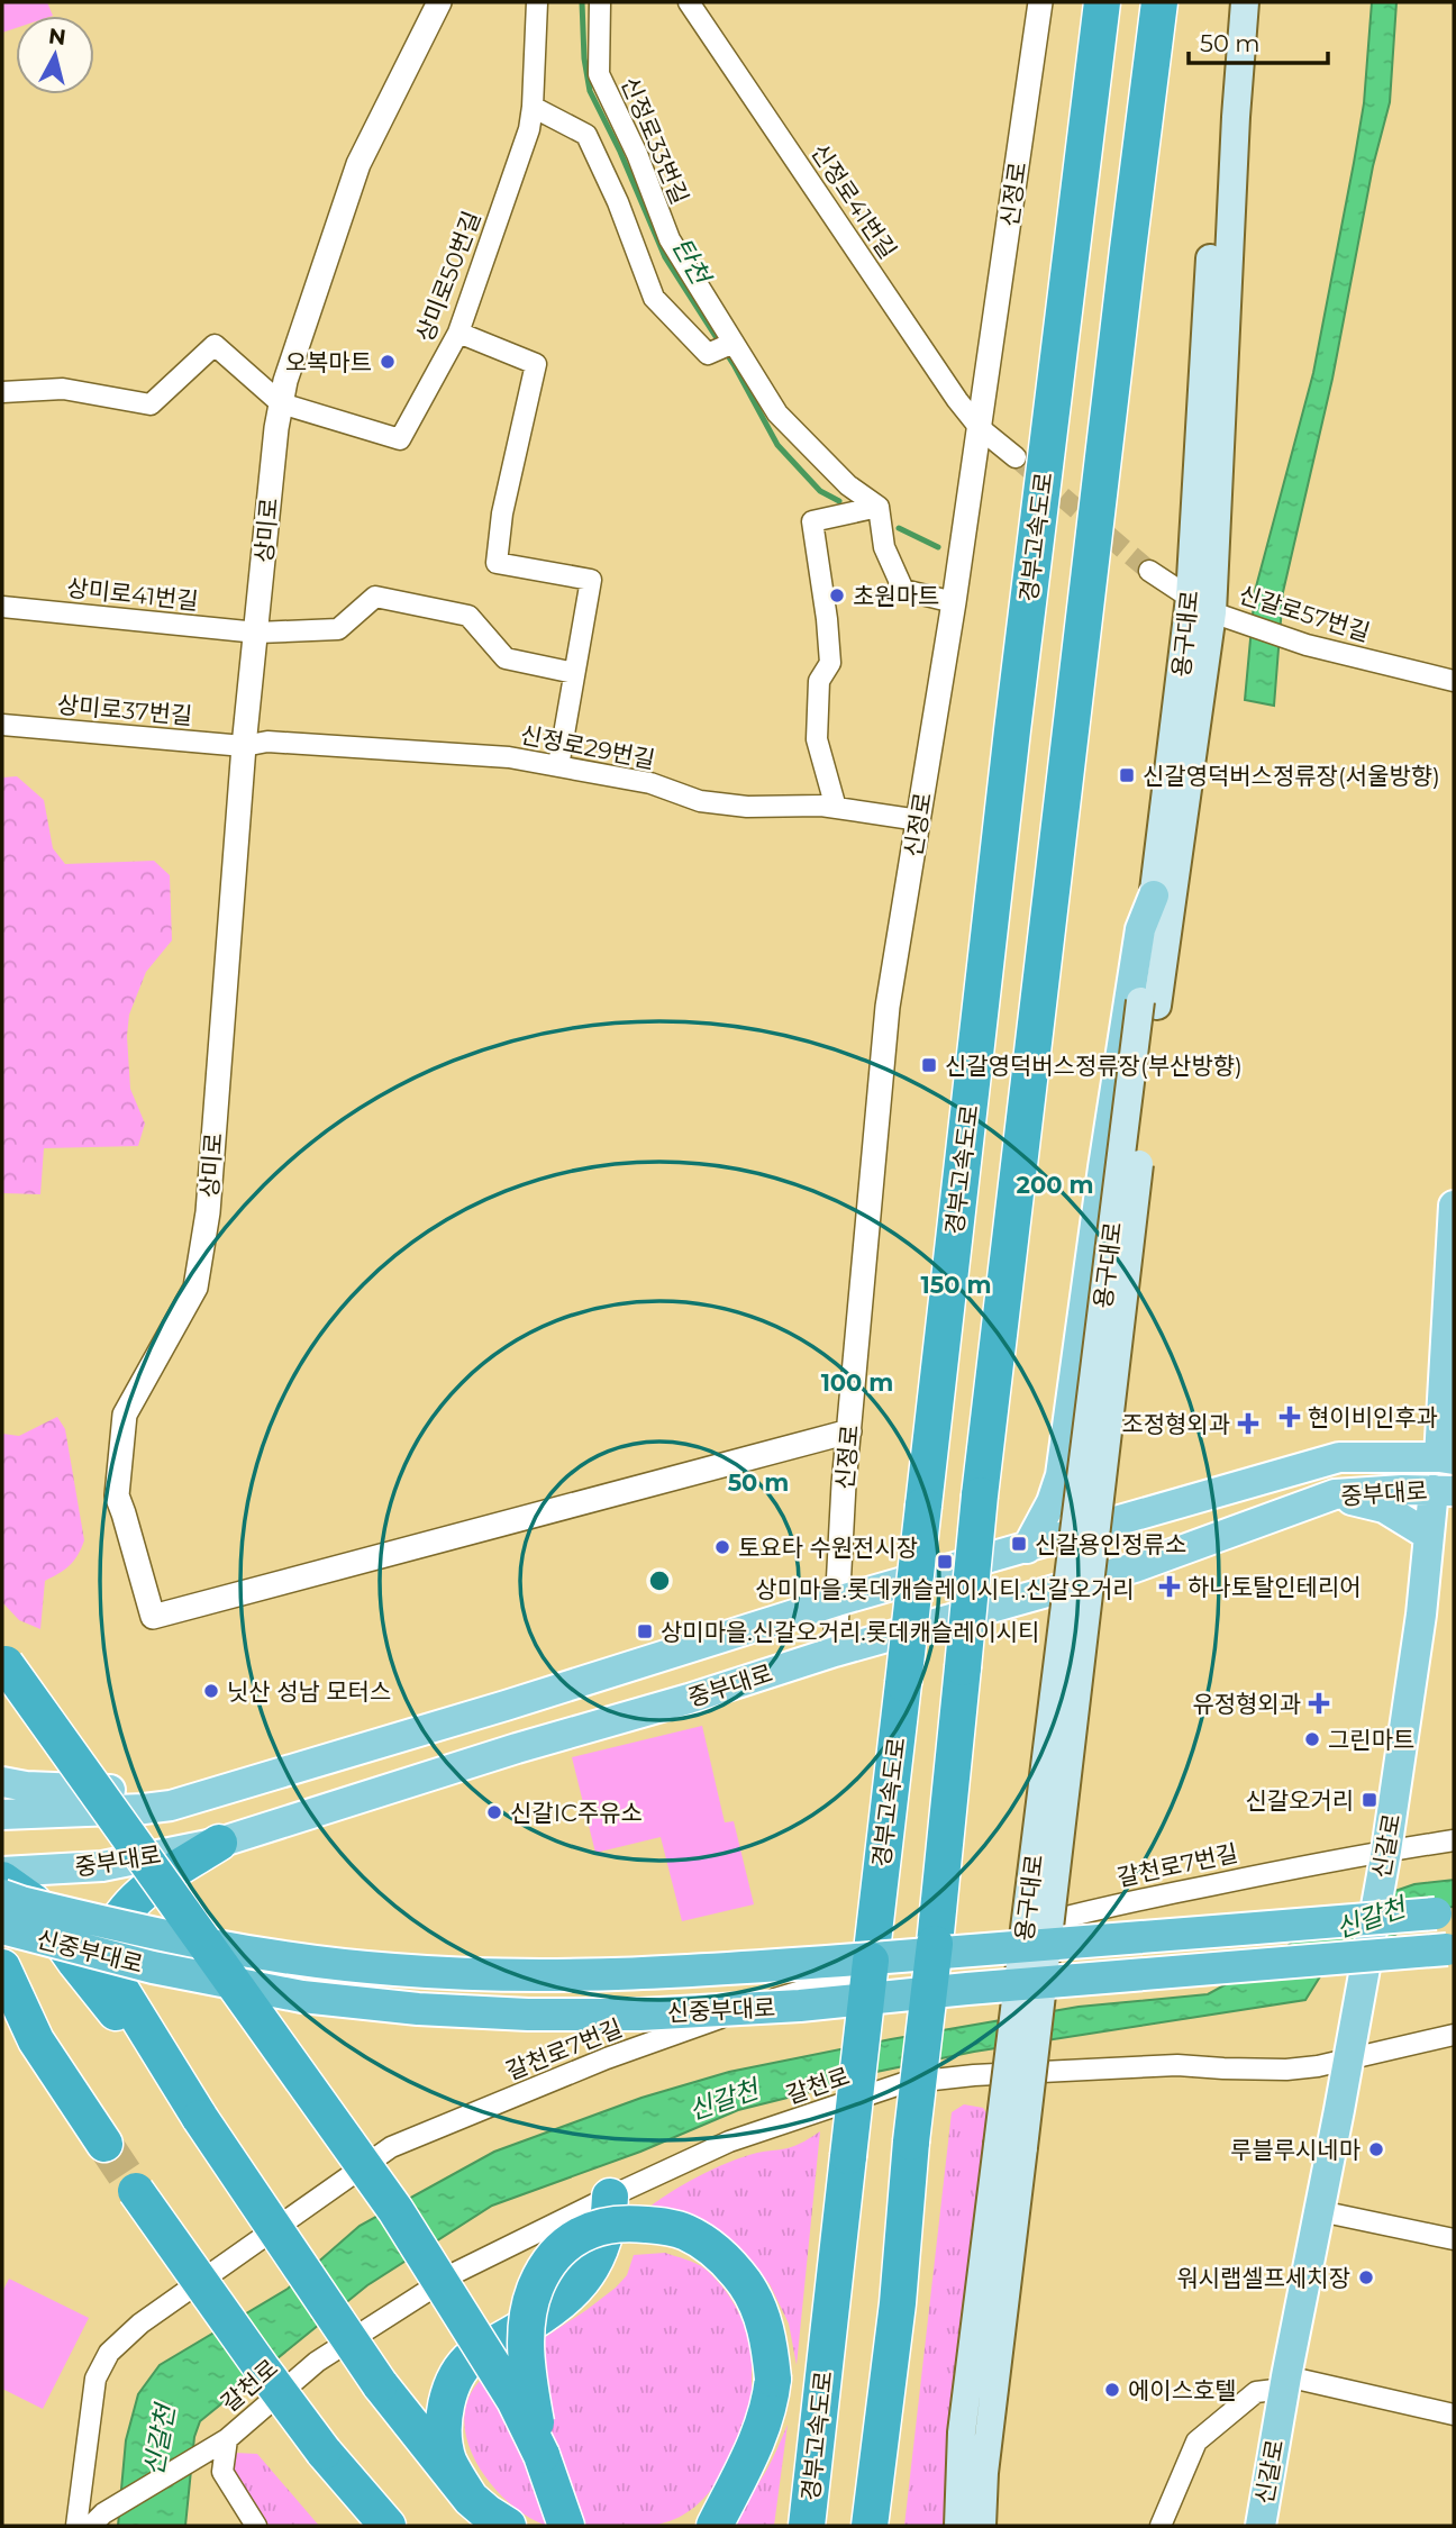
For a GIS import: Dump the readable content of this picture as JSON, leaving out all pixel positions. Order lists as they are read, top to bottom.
{
  "streets": {
    "highway": ["경부고속도로", "신중부대로"],
    "main road": ["용구대로", "중부대로", "신갈로"],
    "street": [
      "신정로33번길",
      "신정로",
      "신정로41번길",
      "상미로50번길",
      "상미로",
      "상미로41번길",
      "신갈로57번길",
      "상미로37번길",
      "신정로29번길",
      "갈천로7번길",
      "갈천로"
    ]
  },
  "crossings": [
    ["신정로", "신정로41번길"],
    ["신정로", "상미로"],
    ["신정로", "신정로29번길"],
    ["신정로", "중부대로"],
    ["상미로50번길", "상미로"],
    ["상미로", "상미로41번길"],
    ["상미로", "상미로37번길"],
    ["상미로", "신정로29번길"],
    ["신갈로57번길", "용구대로"],
    ["상미로37번길", "신정로29번길"],
    ["중부대로", "신갈로"],
    ["신갈로", "갈천로7번길"],
    ["신갈로", "갈천로"]
  ],
  "water": ["탄천", "신갈천"],
  "places": {
    "other": [
      "오복마트",
      "초원마트",
      "토요타 수원전시장",
      "닛산 성남 모터스",
      "그린마트",
      "신갈IC주유소",
      "루블루시네마",
      "워시랩셀프세치장",
      "에이스호텔"
    ],
    "transit": [
      "신갈영덕버스정류장(서울방향)",
      "신갈영덕버스정류장(부산방향)",
      "신갈용인정류소",
      "상미마을.롯데캐슬레이시티.신갈오거리",
      "상미마을.신갈오거리.롯데캐슬레이시티",
      "신갈오거리"
    ],
    "health": [
      "현이비인후과",
      "조정형외과",
      "하나토탈인테리어",
      "유정형외과"
    ]
  },
  "scale_bar": "50 m",
  "north": "top",
  "rings": [
    "200 m",
    "150 m",
    "100 m",
    "50 m"
  ]
}
